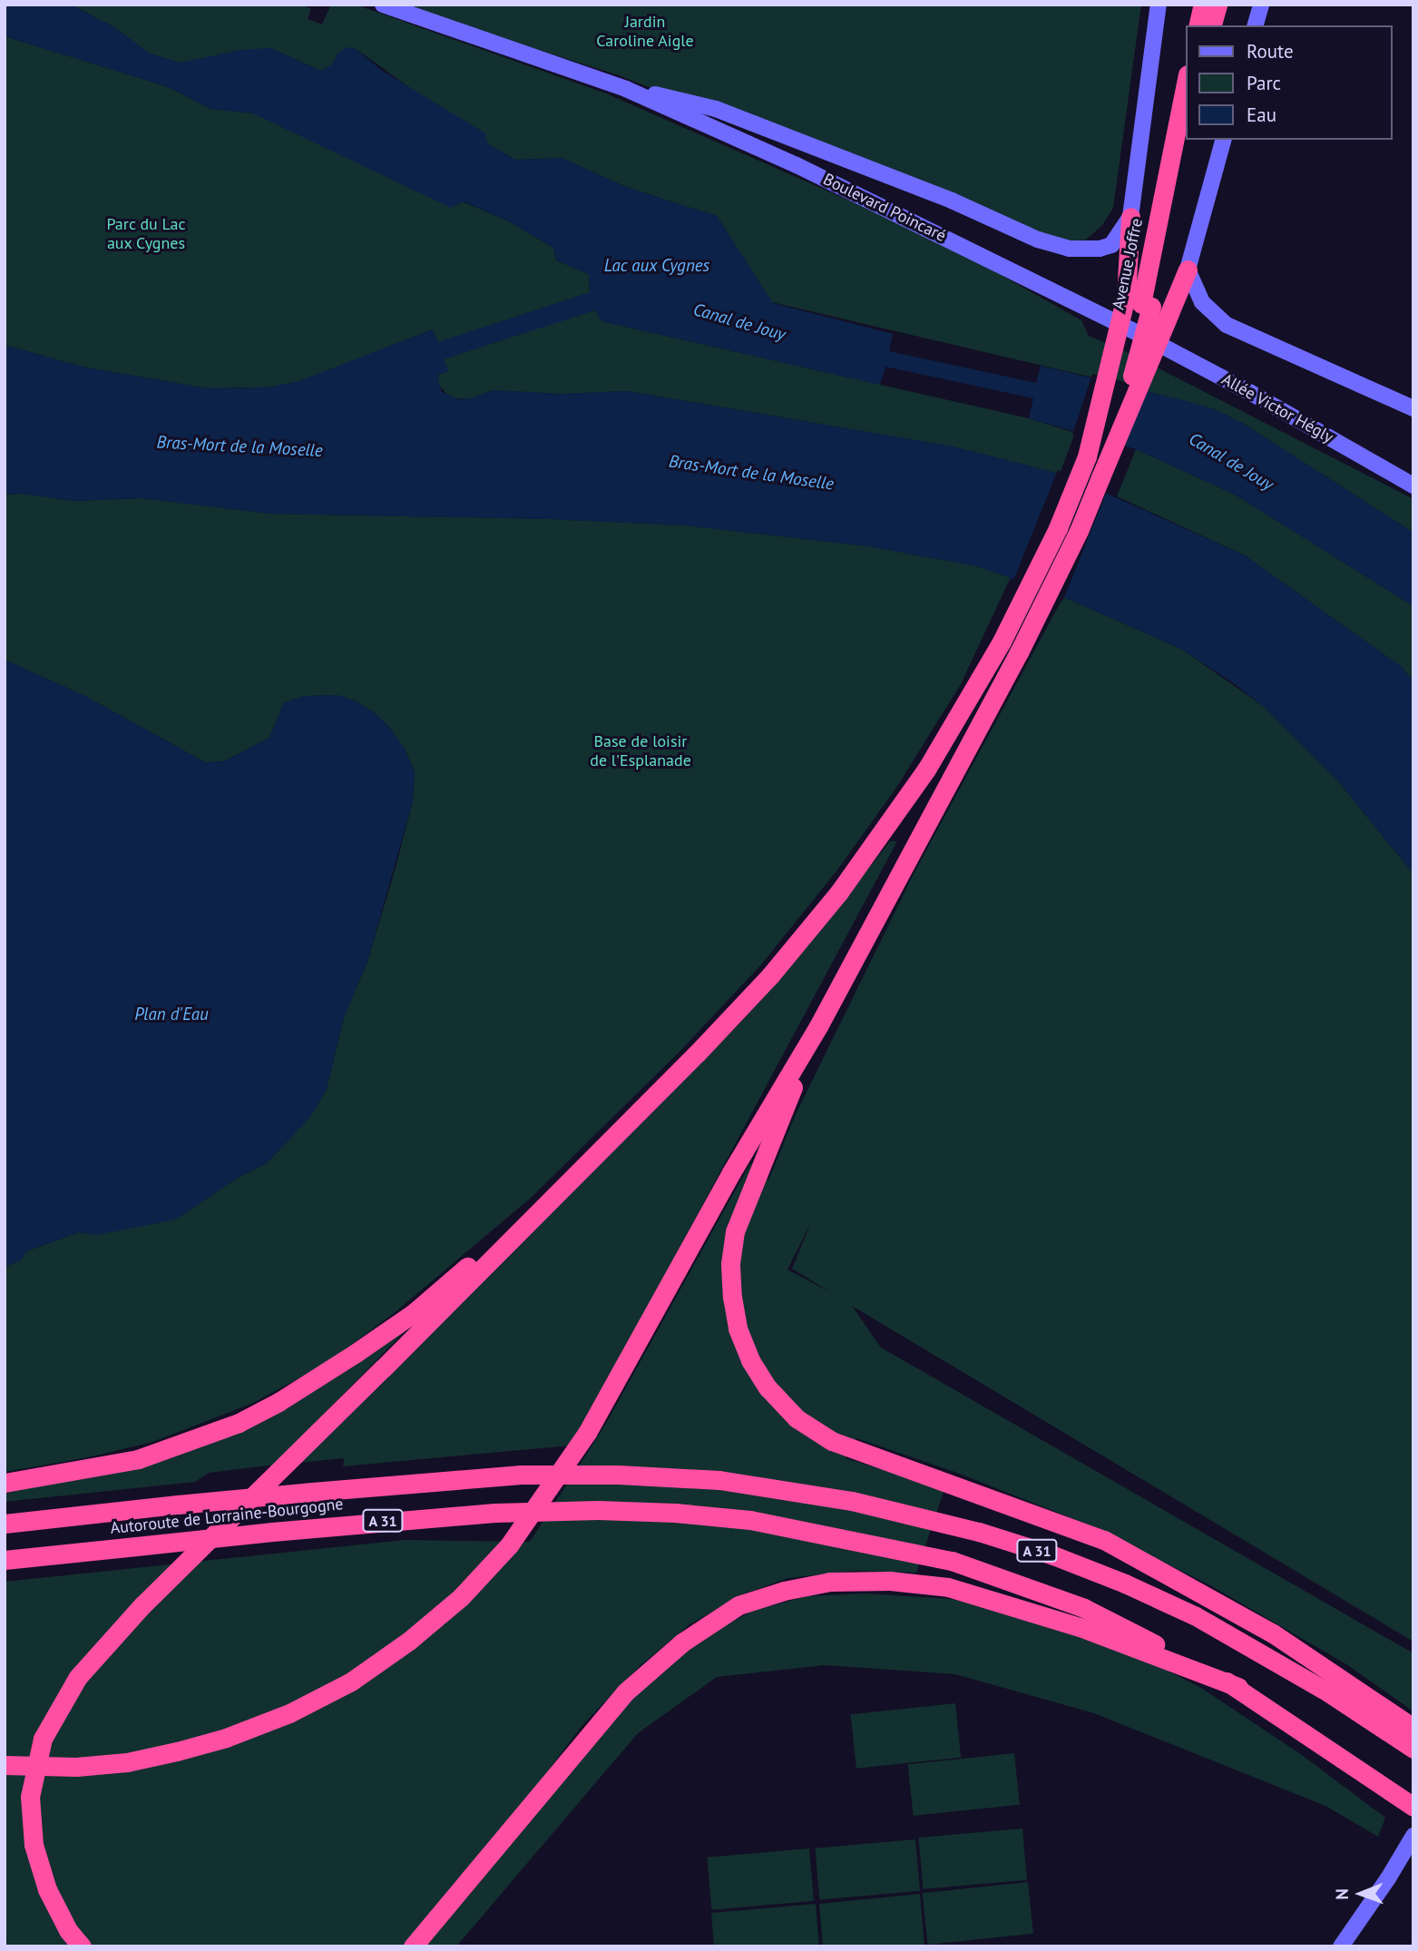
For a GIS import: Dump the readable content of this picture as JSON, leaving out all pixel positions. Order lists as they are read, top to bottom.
{
  "streets": {
    "highway": ["Avenue Joffre", "Autoroute de Lorraine-Bourgogne", "A 31"],
    "main road": ["Boulevard Poincaré", "Allée Victor Hégly"]
  },
  "crossings": [
    ["Boulevard Poincaré", "Avenue Joffre"],
    ["Boulevard Poincaré", "Allée Victor Hégly"]
  ],
  "water": [
    "Lac aux Cygnes",
    "Canal de Jouy",
    "Bras-Mort de la Moselle",
    "Plan d'Eau"
  ],
  "parks": ["Jardin Caroline Aigle", "Parc du Lac aux Cygnes", "Base de loisir de l'Esplanade"],
  "legend": ["Route", "Parc", "Eau"],
  "north": "left"
}
